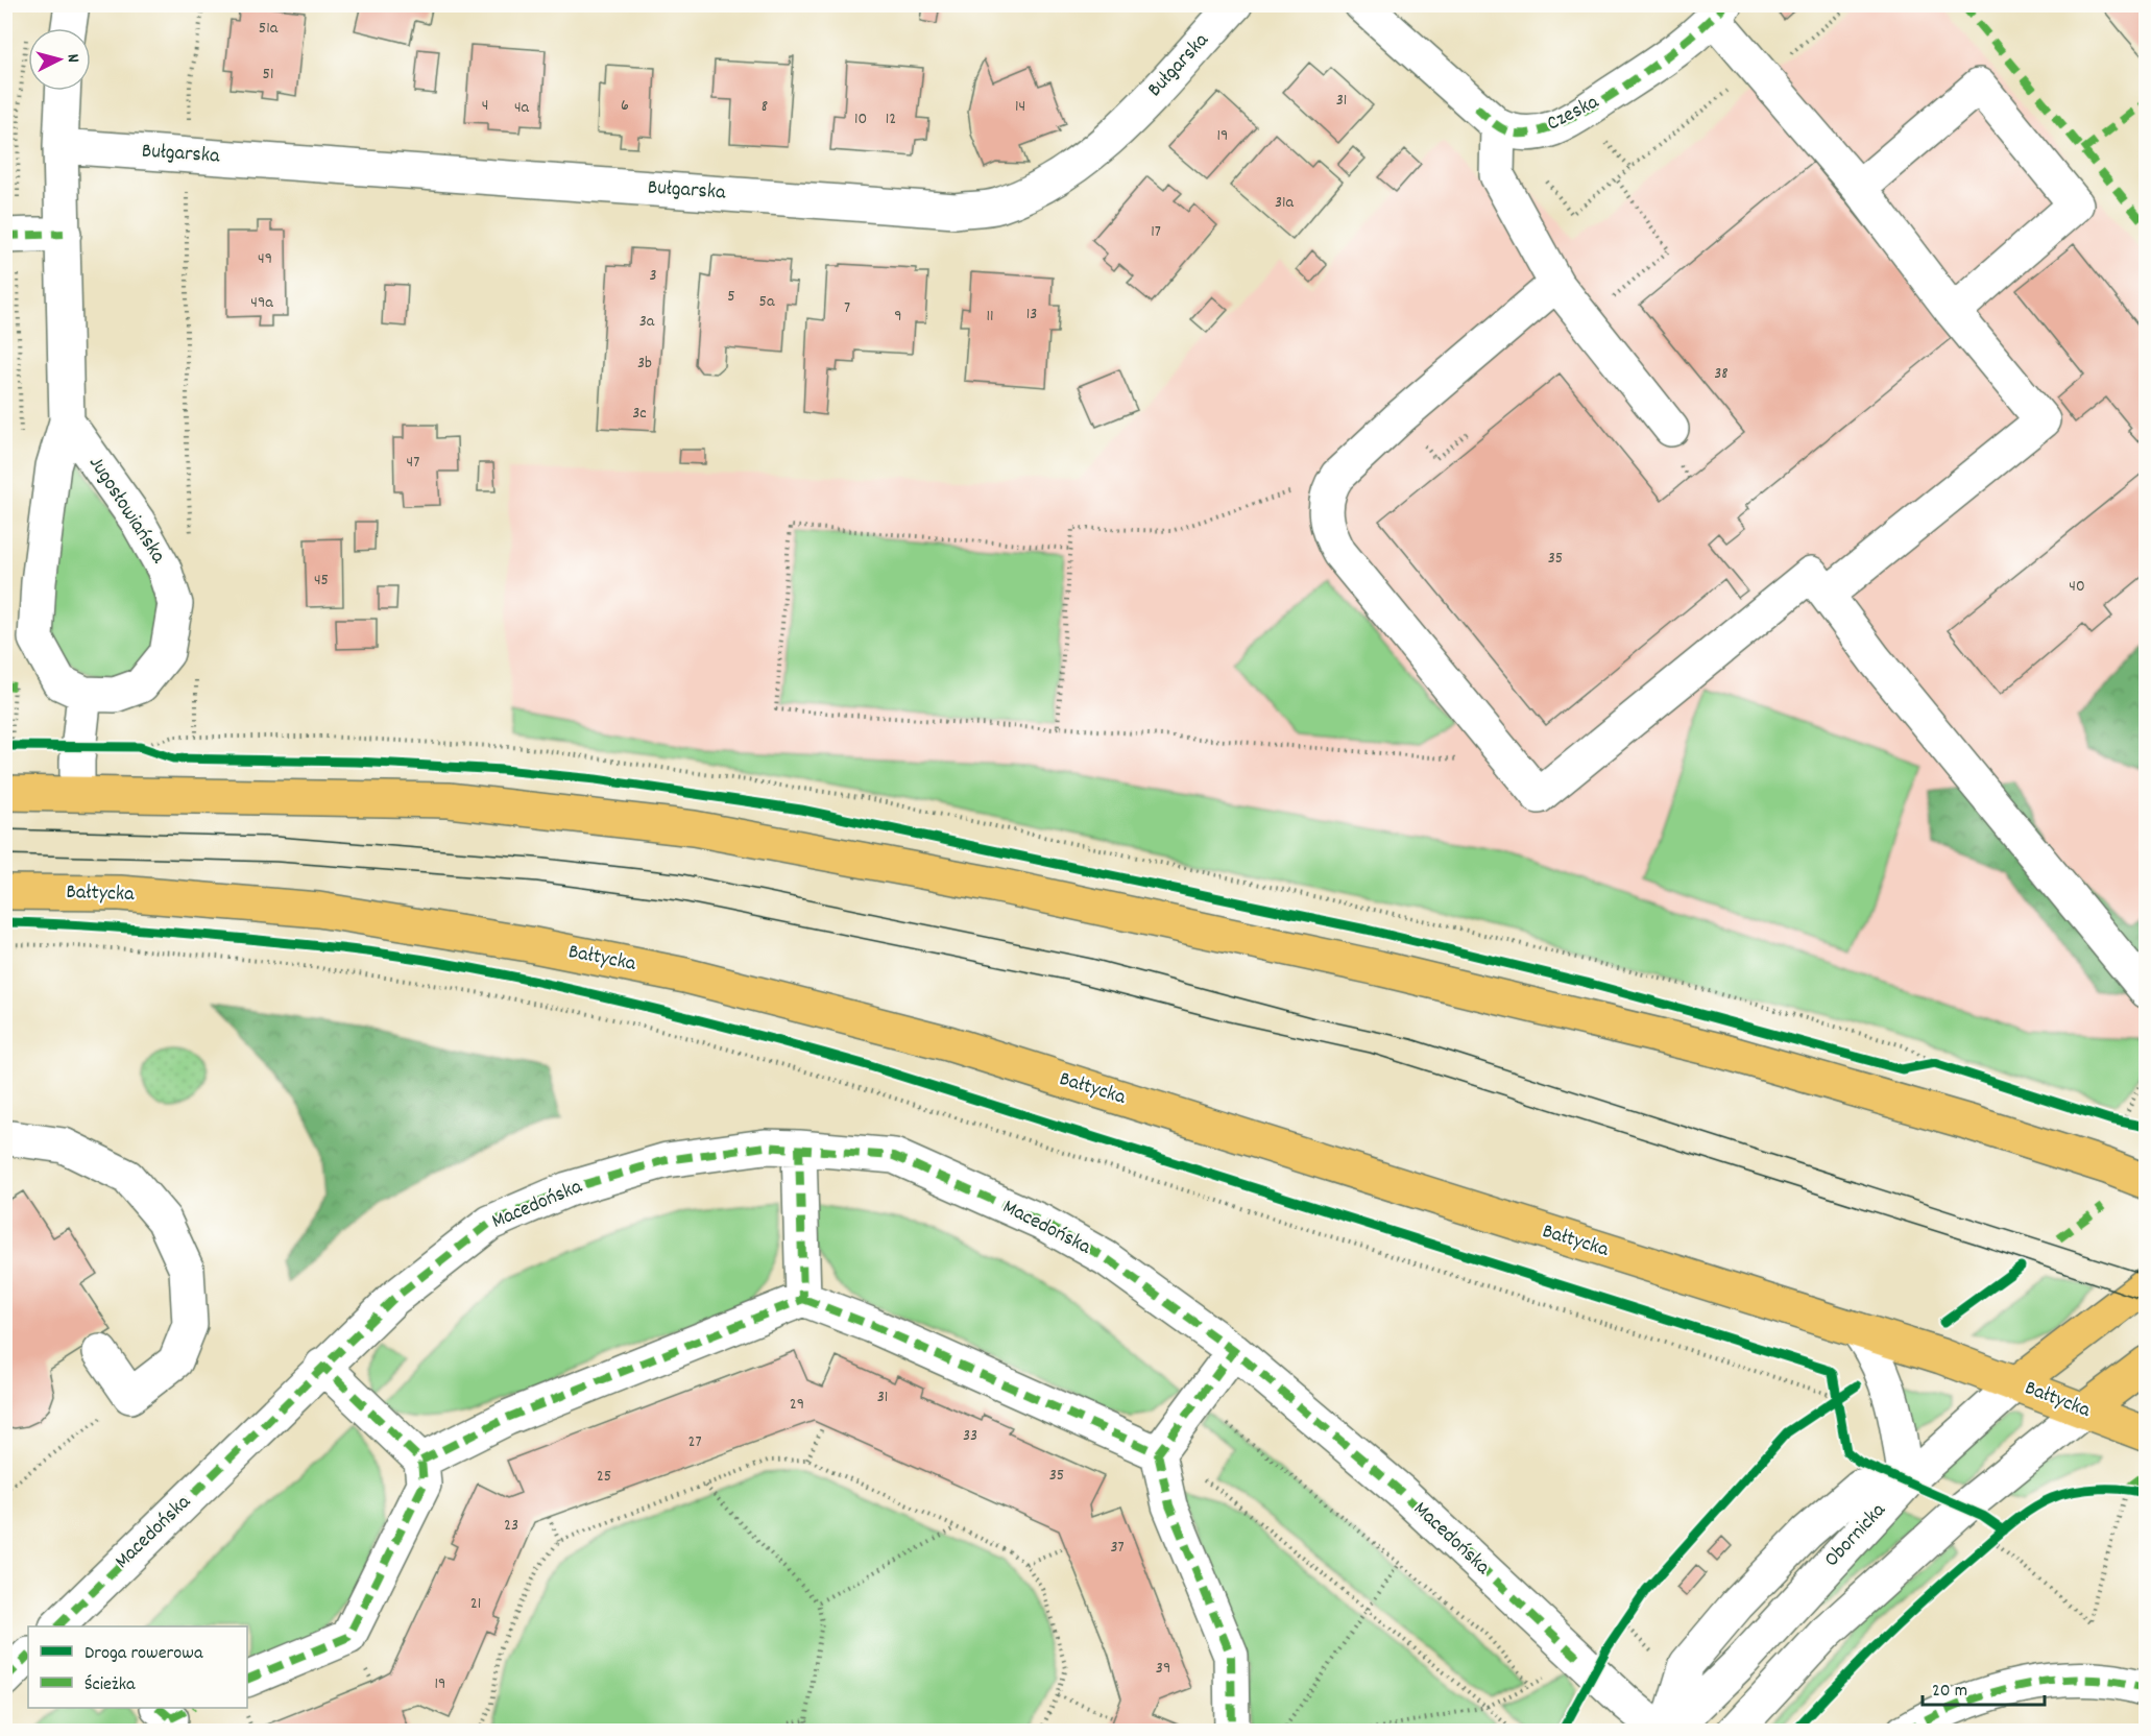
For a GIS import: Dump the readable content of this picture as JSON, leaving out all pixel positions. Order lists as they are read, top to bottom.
{
  "streets": {
    "main road": ["Bałtycka", "Obornicka"],
    "street": [
      "Bułgarska",
      "Czeska",
      "Jugosłowiańska",
      "Macedońska"
    ]
  },
  "crossings": [
    ["Bułgarska", "Jugosłowiańska"],
    ["Bałtycka", "Obornicka"],
    ["Macedońska", "Obornicka"]
  ],
  "house_numbers": [
    "51a",
    "51",
    "31",
    "4",
    "6",
    "8",
    "14",
    "4a",
    "10",
    "12",
    "19",
    "31a",
    "17",
    "49",
    "3",
    "5",
    "5a",
    "49a",
    "7",
    "13",
    "9",
    "11",
    "3a",
    "3b",
    "38",
    "3c",
    "47",
    "35",
    "45",
    "40",
    "31",
    "29",
    "33",
    "27",
    "35",
    "25",
    "23",
    "37",
    "21",
    "39",
    "19"
  ],
  "legend": ["Droga rowerowa", "Ścieżka"],
  "scale_bar": "20 m",
  "north": "right"
}
